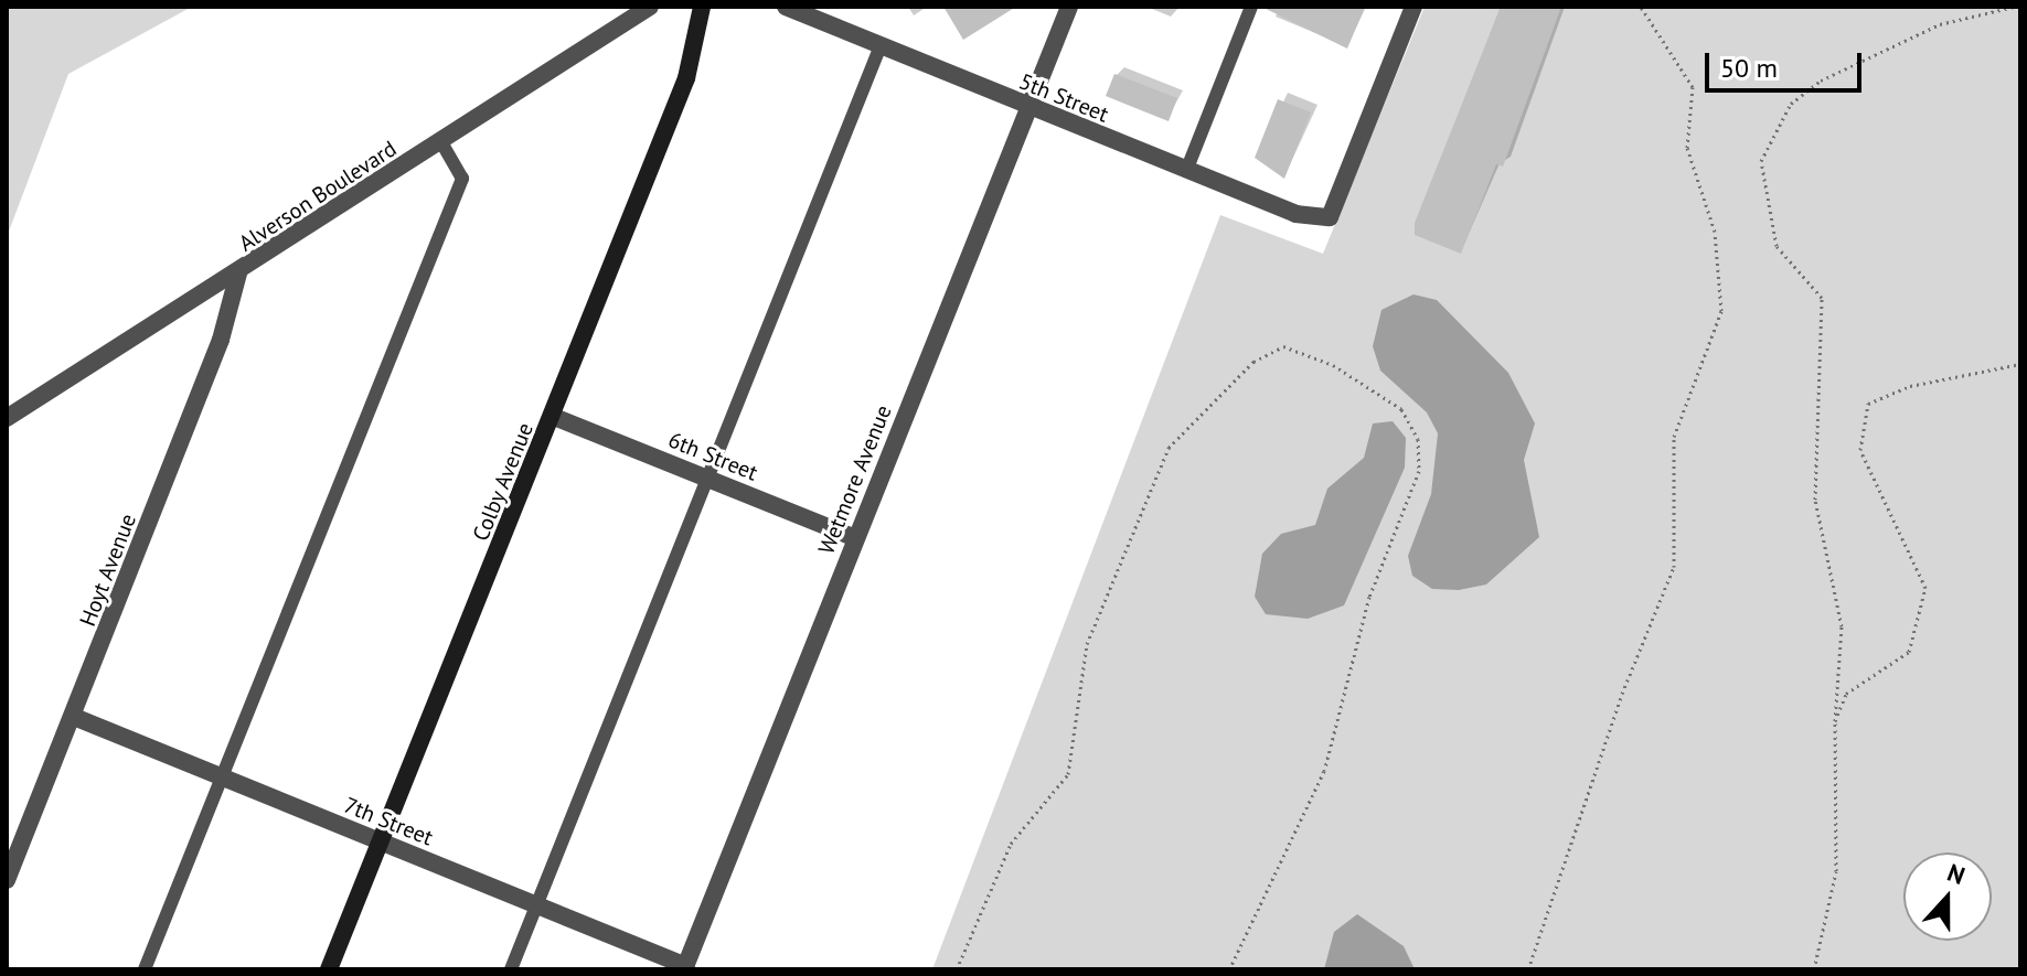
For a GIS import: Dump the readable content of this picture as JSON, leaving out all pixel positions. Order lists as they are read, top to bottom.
{
  "streets": {
    "main road": ["Colby Avenue"],
    "street": [
      "5th Street",
      "Alverson Boulevard",
      "6th Street",
      "Wetmore Avenue",
      "Hoyt Avenue",
      "7th Street"
    ]
  },
  "crossings": [
    ["5th Street", "Wetmore Avenue"],
    ["Alverson Boulevard", "Hoyt Avenue"],
    ["6th Street", "Wetmore Avenue"],
    ["6th Street", "Colby Avenue"],
    ["Wetmore Avenue", "7th Street"],
    ["Colby Avenue", "7th Street"],
    ["Hoyt Avenue", "7th Street"]
  ],
  "scale_bar": "50 m",
  "north": "top"
}
